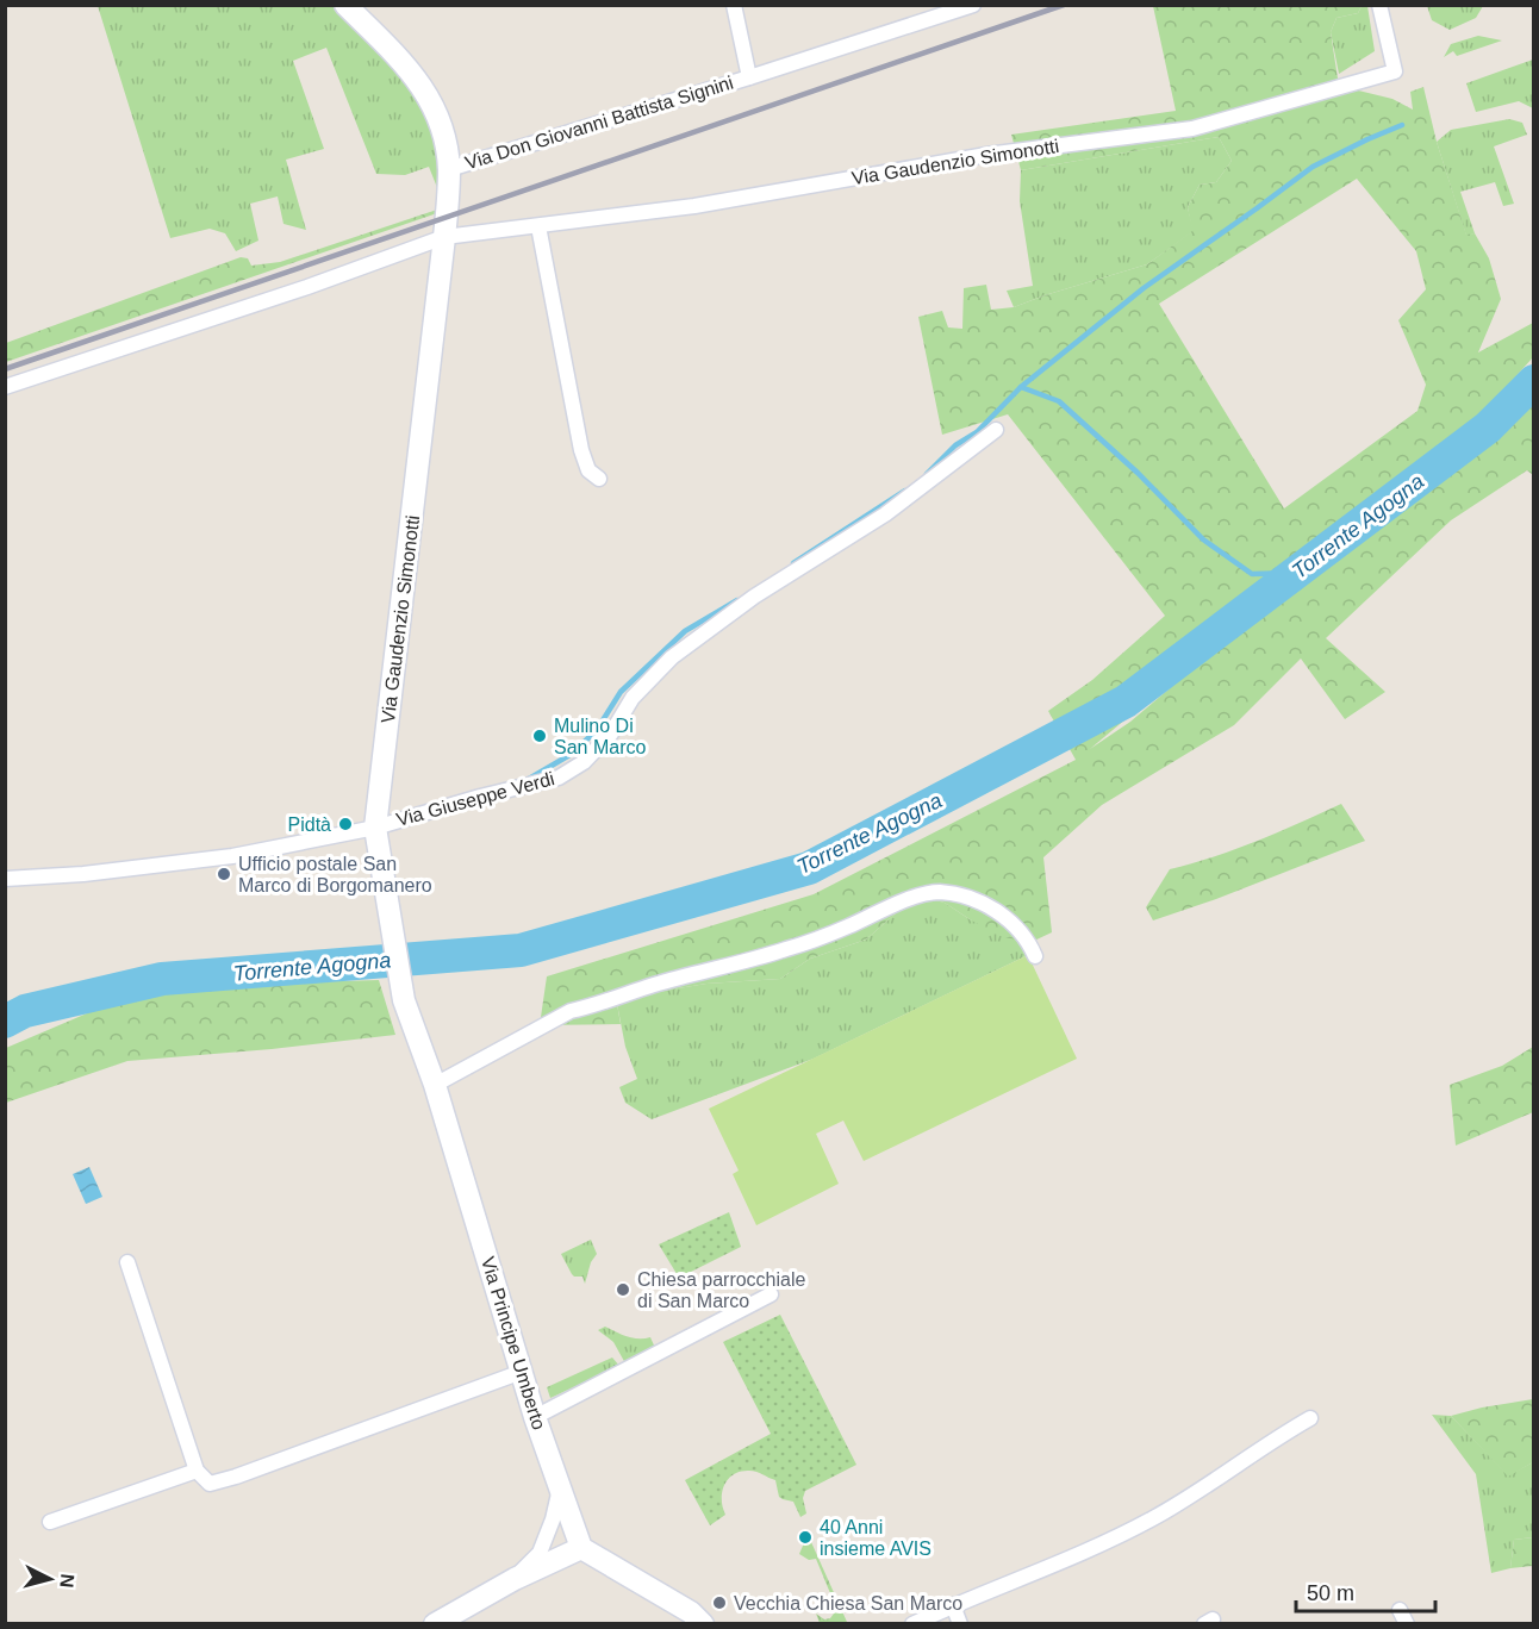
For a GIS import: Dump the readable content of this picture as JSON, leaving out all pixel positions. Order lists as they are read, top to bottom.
{
  "streets": {
    "street": [
      "Via Don Giovanni Battista Signini",
      "Via Gaudenzio Simonotti",
      "Via Giuseppe Verdi",
      "Via Principe Umberto"
    ]
  },
  "crossings": [
    ["Via Don Giovanni Battista Signini", "Via Gaudenzio Simonotti"],
    ["Via Gaudenzio Simonotti", "Via Giuseppe Verdi"],
    ["Via Gaudenzio Simonotti", "Via Principe Umberto"]
  ],
  "water": ["Torrente Agogna"],
  "places": [
    "Mulino Di San Marco",
    "Pidtà",
    "Ufficio postale San Marco di Borgomanero",
    "Chiesa parrocchiale di San Marco",
    "40 Anni insieme AVIS",
    "Vecchia Chiesa San Marco"
  ],
  "scale_bar": "50 m",
  "north": "right"
}
